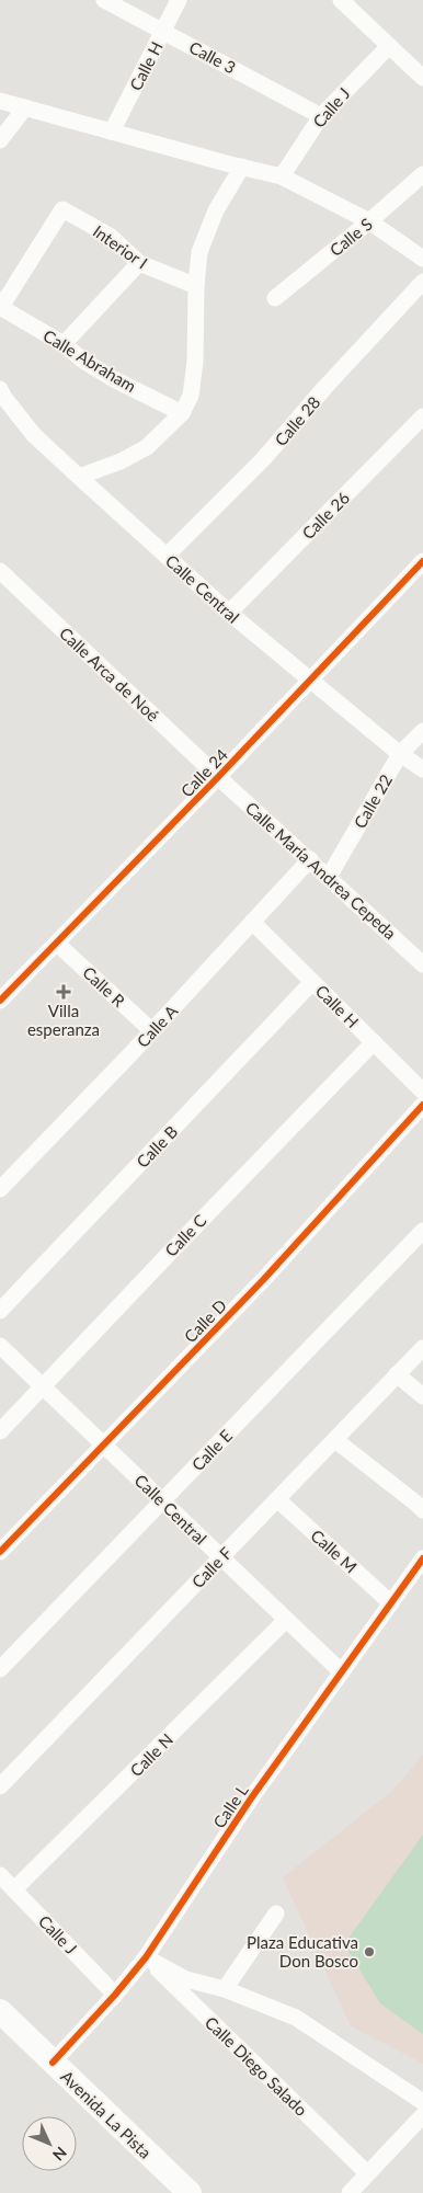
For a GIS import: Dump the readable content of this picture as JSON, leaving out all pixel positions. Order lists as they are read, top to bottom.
{
  "streets": {
    "main road": ["Avenida La Pista"],
    "street": [
      "Calle 3",
      "Calle H",
      "Calle J",
      "Calle S",
      "Interior I",
      "Calle Abraham",
      "Calle 28",
      "Calle 26",
      "Calle Central",
      "Calle Arca de Noé",
      "Calle 24",
      "Calle 22",
      "Calle María Andrea Cepeda",
      "Calle R",
      "Calle A",
      "Calle B",
      "Calle C",
      "Calle D",
      "Calle E",
      "Calle M",
      "Calle F",
      "Calle N",
      "Calle L",
      "Calle Diego Salado"
    ]
  },
  "crossings": [
    ["Calle 3", "Calle H"],
    ["Calle 3", "Calle J"],
    ["Calle H", "Calle A"],
    ["Calle H", "Calle B"],
    ["Calle H", "Calle C"],
    ["Calle J", "Calle N"],
    ["Calle J", "Calle L"],
    ["Interior I", "Calle Abraham"],
    ["Calle 28", "Calle Central"],
    ["Calle 26", "Calle Central"],
    ["Calle Central", "Calle 24"],
    ["Calle Central", "Calle 22"],
    ["Calle Central", "Calle C"],
    ["Calle Central", "Calle D"],
    ["Calle Central", "Calle E"],
    ["Calle Central", "Calle F"],
    ["Calle Central", "Calle N"],
    ["Calle Central", "Calle L"],
    ["Calle Arca de Noé", "Calle 24"],
    ["Calle Arca de Noé", "Calle María Andrea Cepeda"],
    ["Calle 24", "Calle María Andrea Cepeda"],
    ["Calle 24", "Calle R"],
    ["Calle 22", "Calle María Andrea Cepeda"],
    ["Calle María Andrea Cepeda", "Calle A"],
    ["Calle R", "Calle A"],
    ["Calle M", "Calle F"],
    ["Calle M", "Calle L"],
    ["Calle L", "Calle Diego Salado"],
    ["Calle L", "Avenida La Pista"]
  ],
  "places": {
    "health": ["Villa esperanza"],
    "other": ["Plaza Educativa Don Bosco"]
  },
  "north": "bottom right"
}
